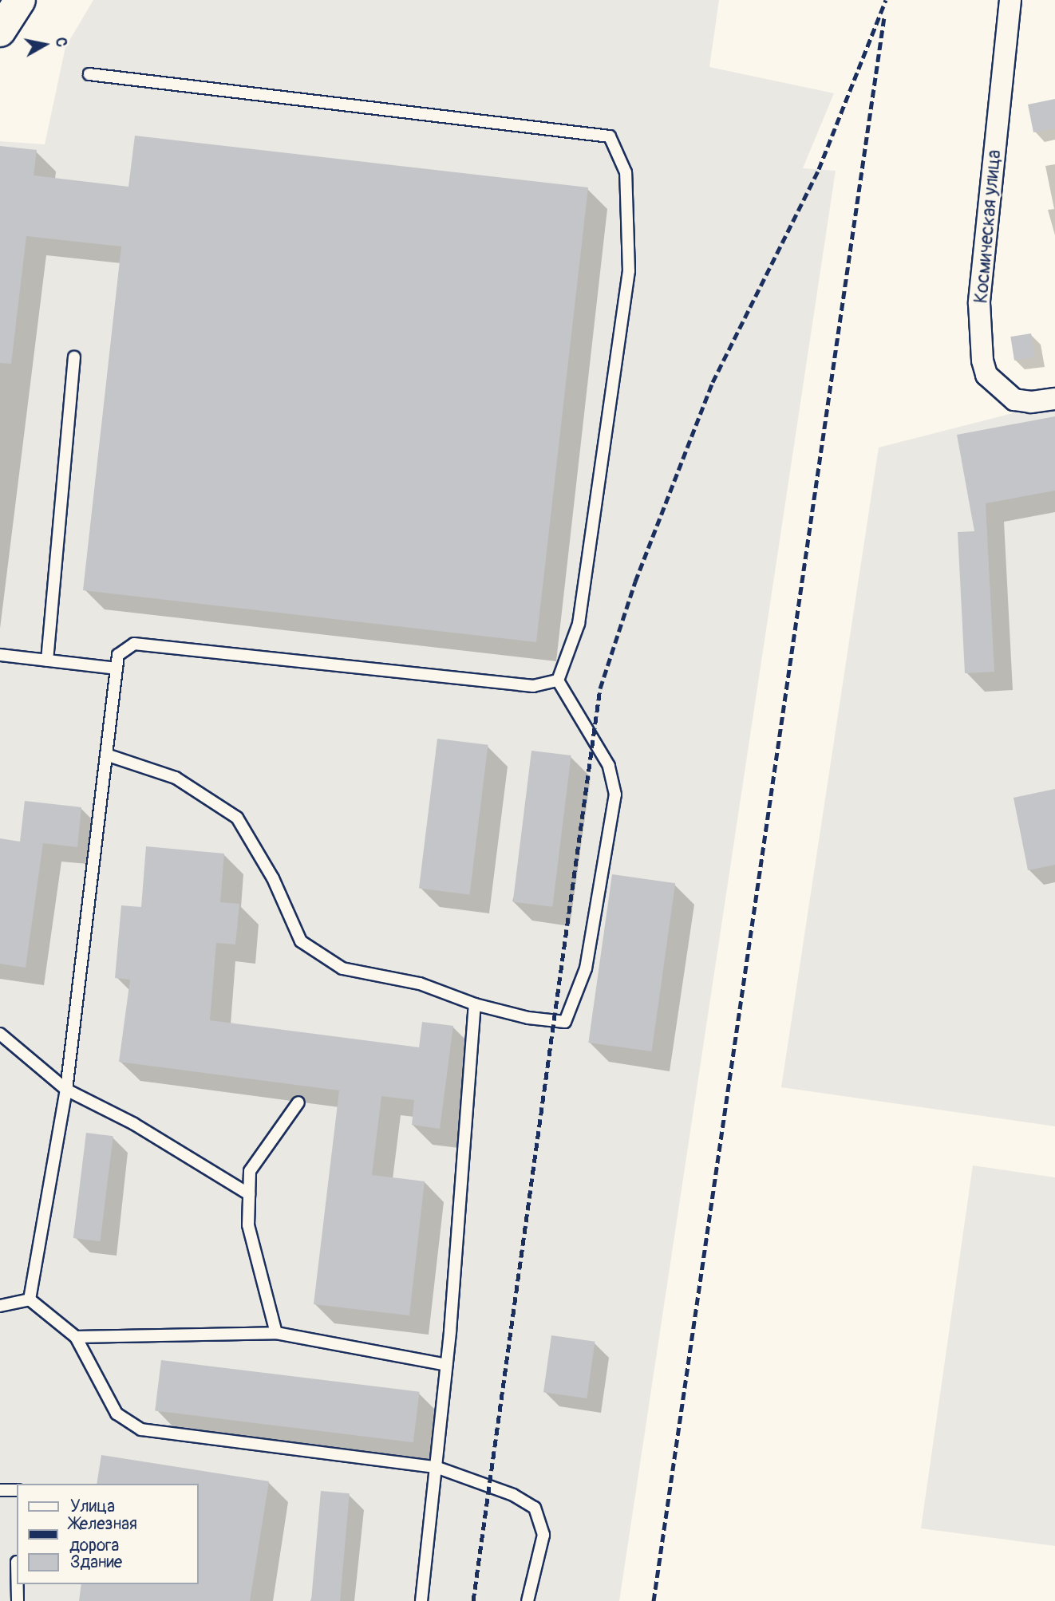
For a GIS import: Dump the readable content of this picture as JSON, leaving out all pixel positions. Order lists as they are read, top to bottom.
{
  "streets": {
    "street": ["Космическая улица"]
  },
  "legend": ["Улица", "Железная дорога", "Здание"],
  "north": "right"
}
